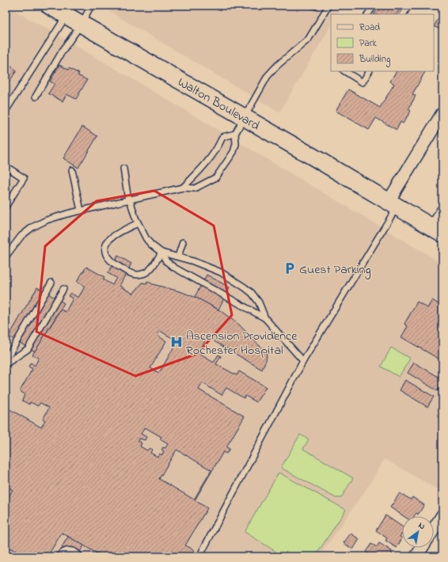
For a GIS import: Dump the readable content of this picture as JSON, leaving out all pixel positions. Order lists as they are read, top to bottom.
{
  "streets": {
    "main road": ["Walton Boulevard"]
  },
  "places": {
    "parking": ["Guest Parking"],
    "hospital": ["Ascension Providence Rochester Hospital"]
  },
  "legend": ["Road", "Park", "Building"],
  "north": "top right"
}
